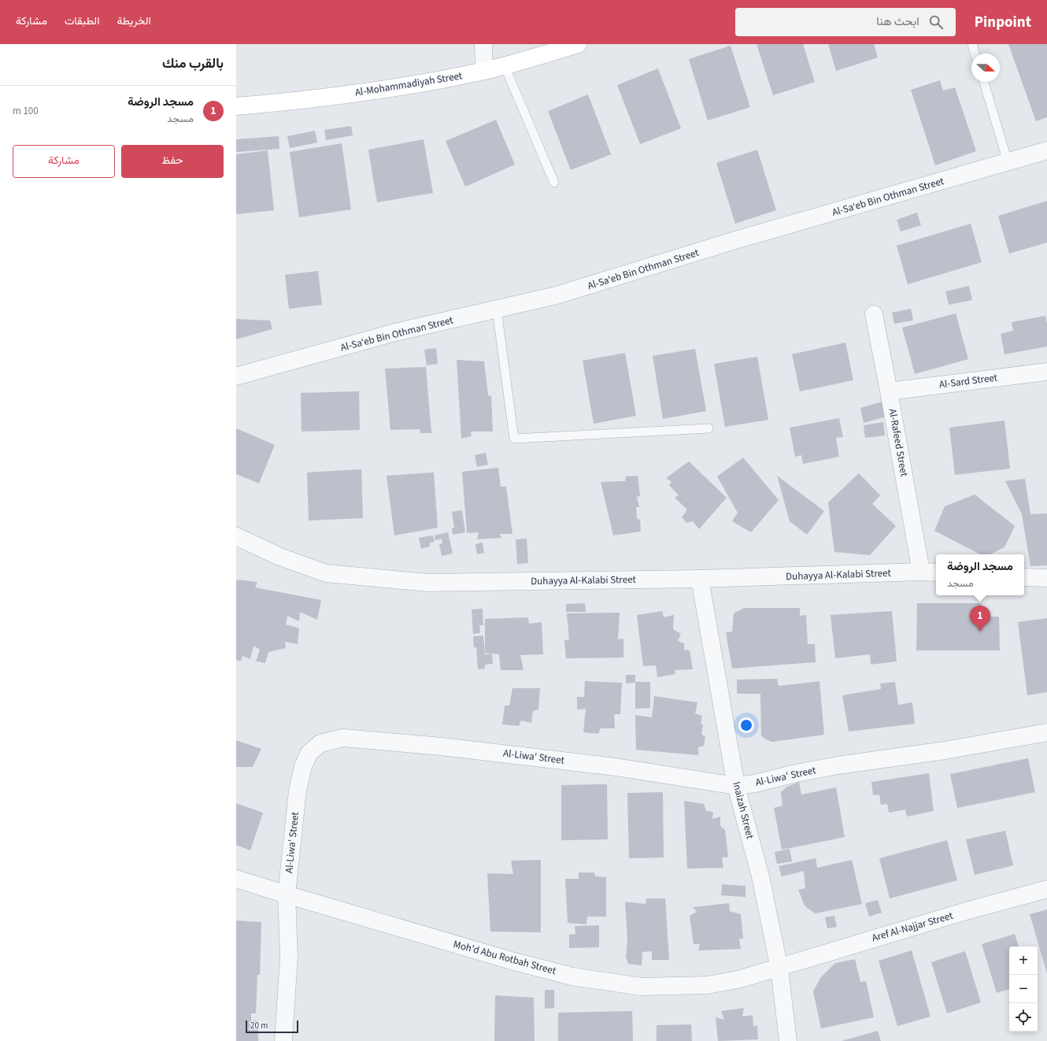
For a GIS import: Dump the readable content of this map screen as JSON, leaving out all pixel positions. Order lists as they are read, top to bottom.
{
  "streets": {
    "street": [
      "Al-Mohammadiyah Street",
      "Al-Sa‘eb Bin Othman Street",
      "Al-Sard Street",
      "Al-Rafeed Street",
      "Duhayya Al-Kalabi Street",
      "Al-Liwa' Street",
      "Inaizah Street",
      "Aref Al-Najjar Street",
      "Moh'd Abu Rotbah Street"
    ]
  },
  "crossings": [
    ["Al-Sard Street", "Al-Rafeed Street"],
    ["Al-Rafeed Street", "Duhayya Al-Kalabi Street"],
    ["Duhayya Al-Kalabi Street", "Inaizah Street"],
    ["Al-Liwa' Street", "Inaizah Street"],
    ["Al-Liwa' Street", "Moh'd Abu Rotbah Street"],
    ["Inaizah Street", "Aref Al-Najjar Street"],
    ["Inaizah Street", "Moh'd Abu Rotbah Street"],
    ["Aref Al-Najjar Street", "Moh'd Abu Rotbah Street"]
  ],
  "scale_bar": "20 m",
  "north": "right",
  "page": {
    "header": "Pinpoint",
    "search": "ابحث هنا",
    "nav": ["الخريطة", "الطبقات", "مشاركة"],
    "heading": "بالقرب منك",
    "list": [
      {
        "mark": "1",
        "name": "مسجد الروضة",
        "note": "مسجد",
        "value": "100 m"
      }
    ],
    "buttons": ["حفظ", "مشاركة"],
    "popup": ["مسجد الروضة", "مسجد"],
    "pins": "1",
    "map_buttons": ["+", "−"],
    "scale": "20 m"
  }
}
